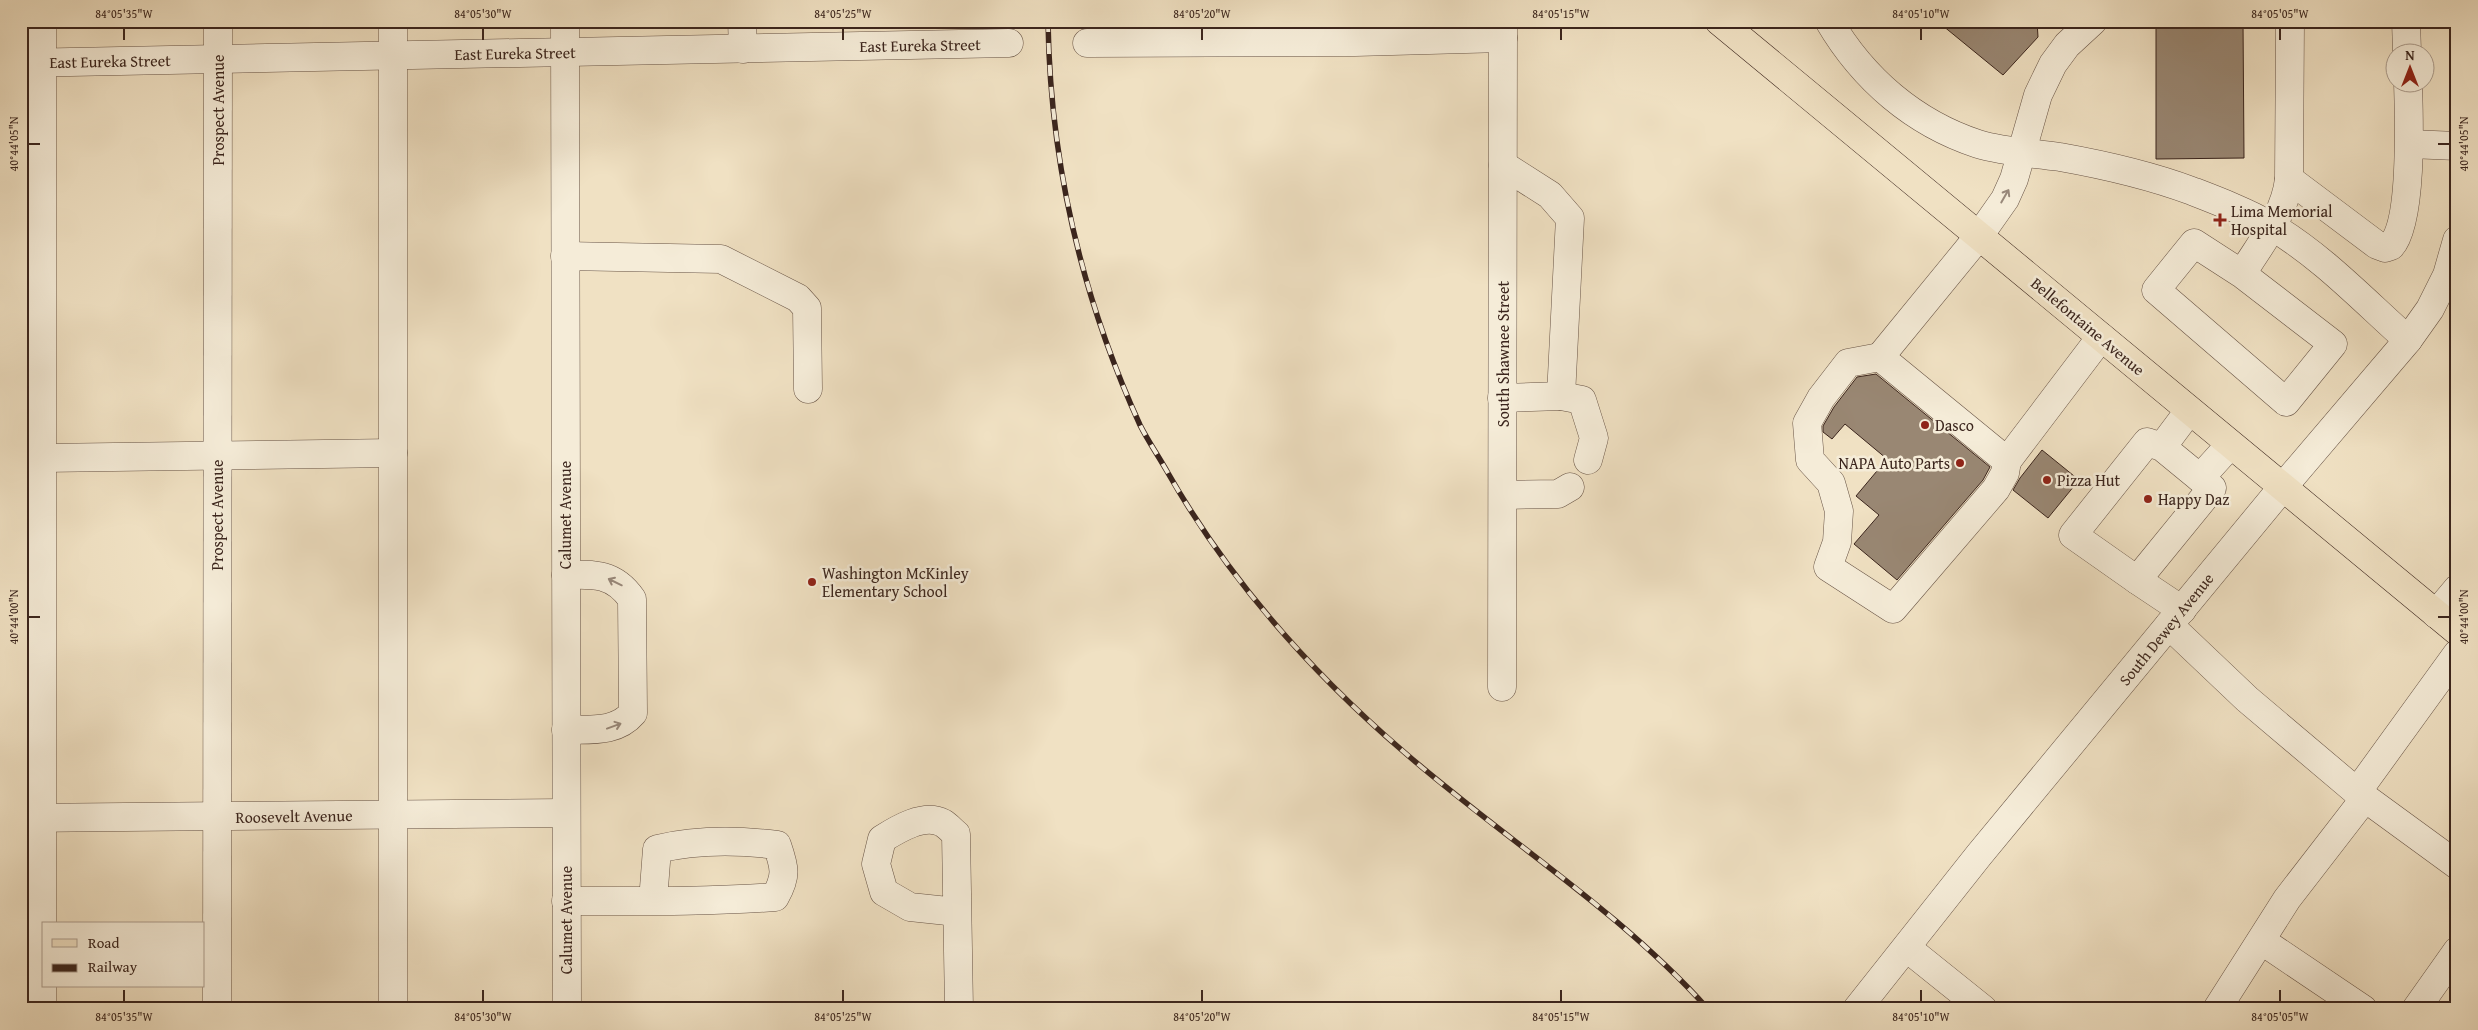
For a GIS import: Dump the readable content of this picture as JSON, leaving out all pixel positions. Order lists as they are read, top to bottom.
{
  "streets": {
    "main road": ["Bellefontaine Avenue"],
    "street": [
      "East Eureka Street",
      "Prospect Avenue",
      "South Shawnee Street",
      "Calumet Avenue",
      "South Dewey Avenue",
      "Roosevelt Avenue"
    ]
  },
  "crossings": [
    ["East Eureka Street", "Prospect Avenue"],
    ["East Eureka Street", "Calumet Avenue"],
    ["Prospect Avenue", "Roosevelt Avenue"],
    ["Bellefontaine Avenue", "South Dewey Avenue"],
    ["Calumet Avenue", "Roosevelt Avenue"]
  ],
  "places": {
    "health": ["Lima Memorial Hospital"],
    "other": [
      "Dasco",
      "NAPA Auto Parts",
      "Pizza Hut",
      "Happy Daz",
      "Washington McKinley Elementary School"
    ]
  },
  "legend": ["Road", "Railway"],
  "north": "top",
  "coordinates": [
    "84°05'35\"W",
    "84°05'30\"W",
    "84°05'25\"W",
    "84°05'20\"W",
    "84°05'15\"W",
    "84°05'10\"W",
    "84°05'05\"W",
    "40°44'05\"N",
    "40°44'00\"N"
  ]
}
